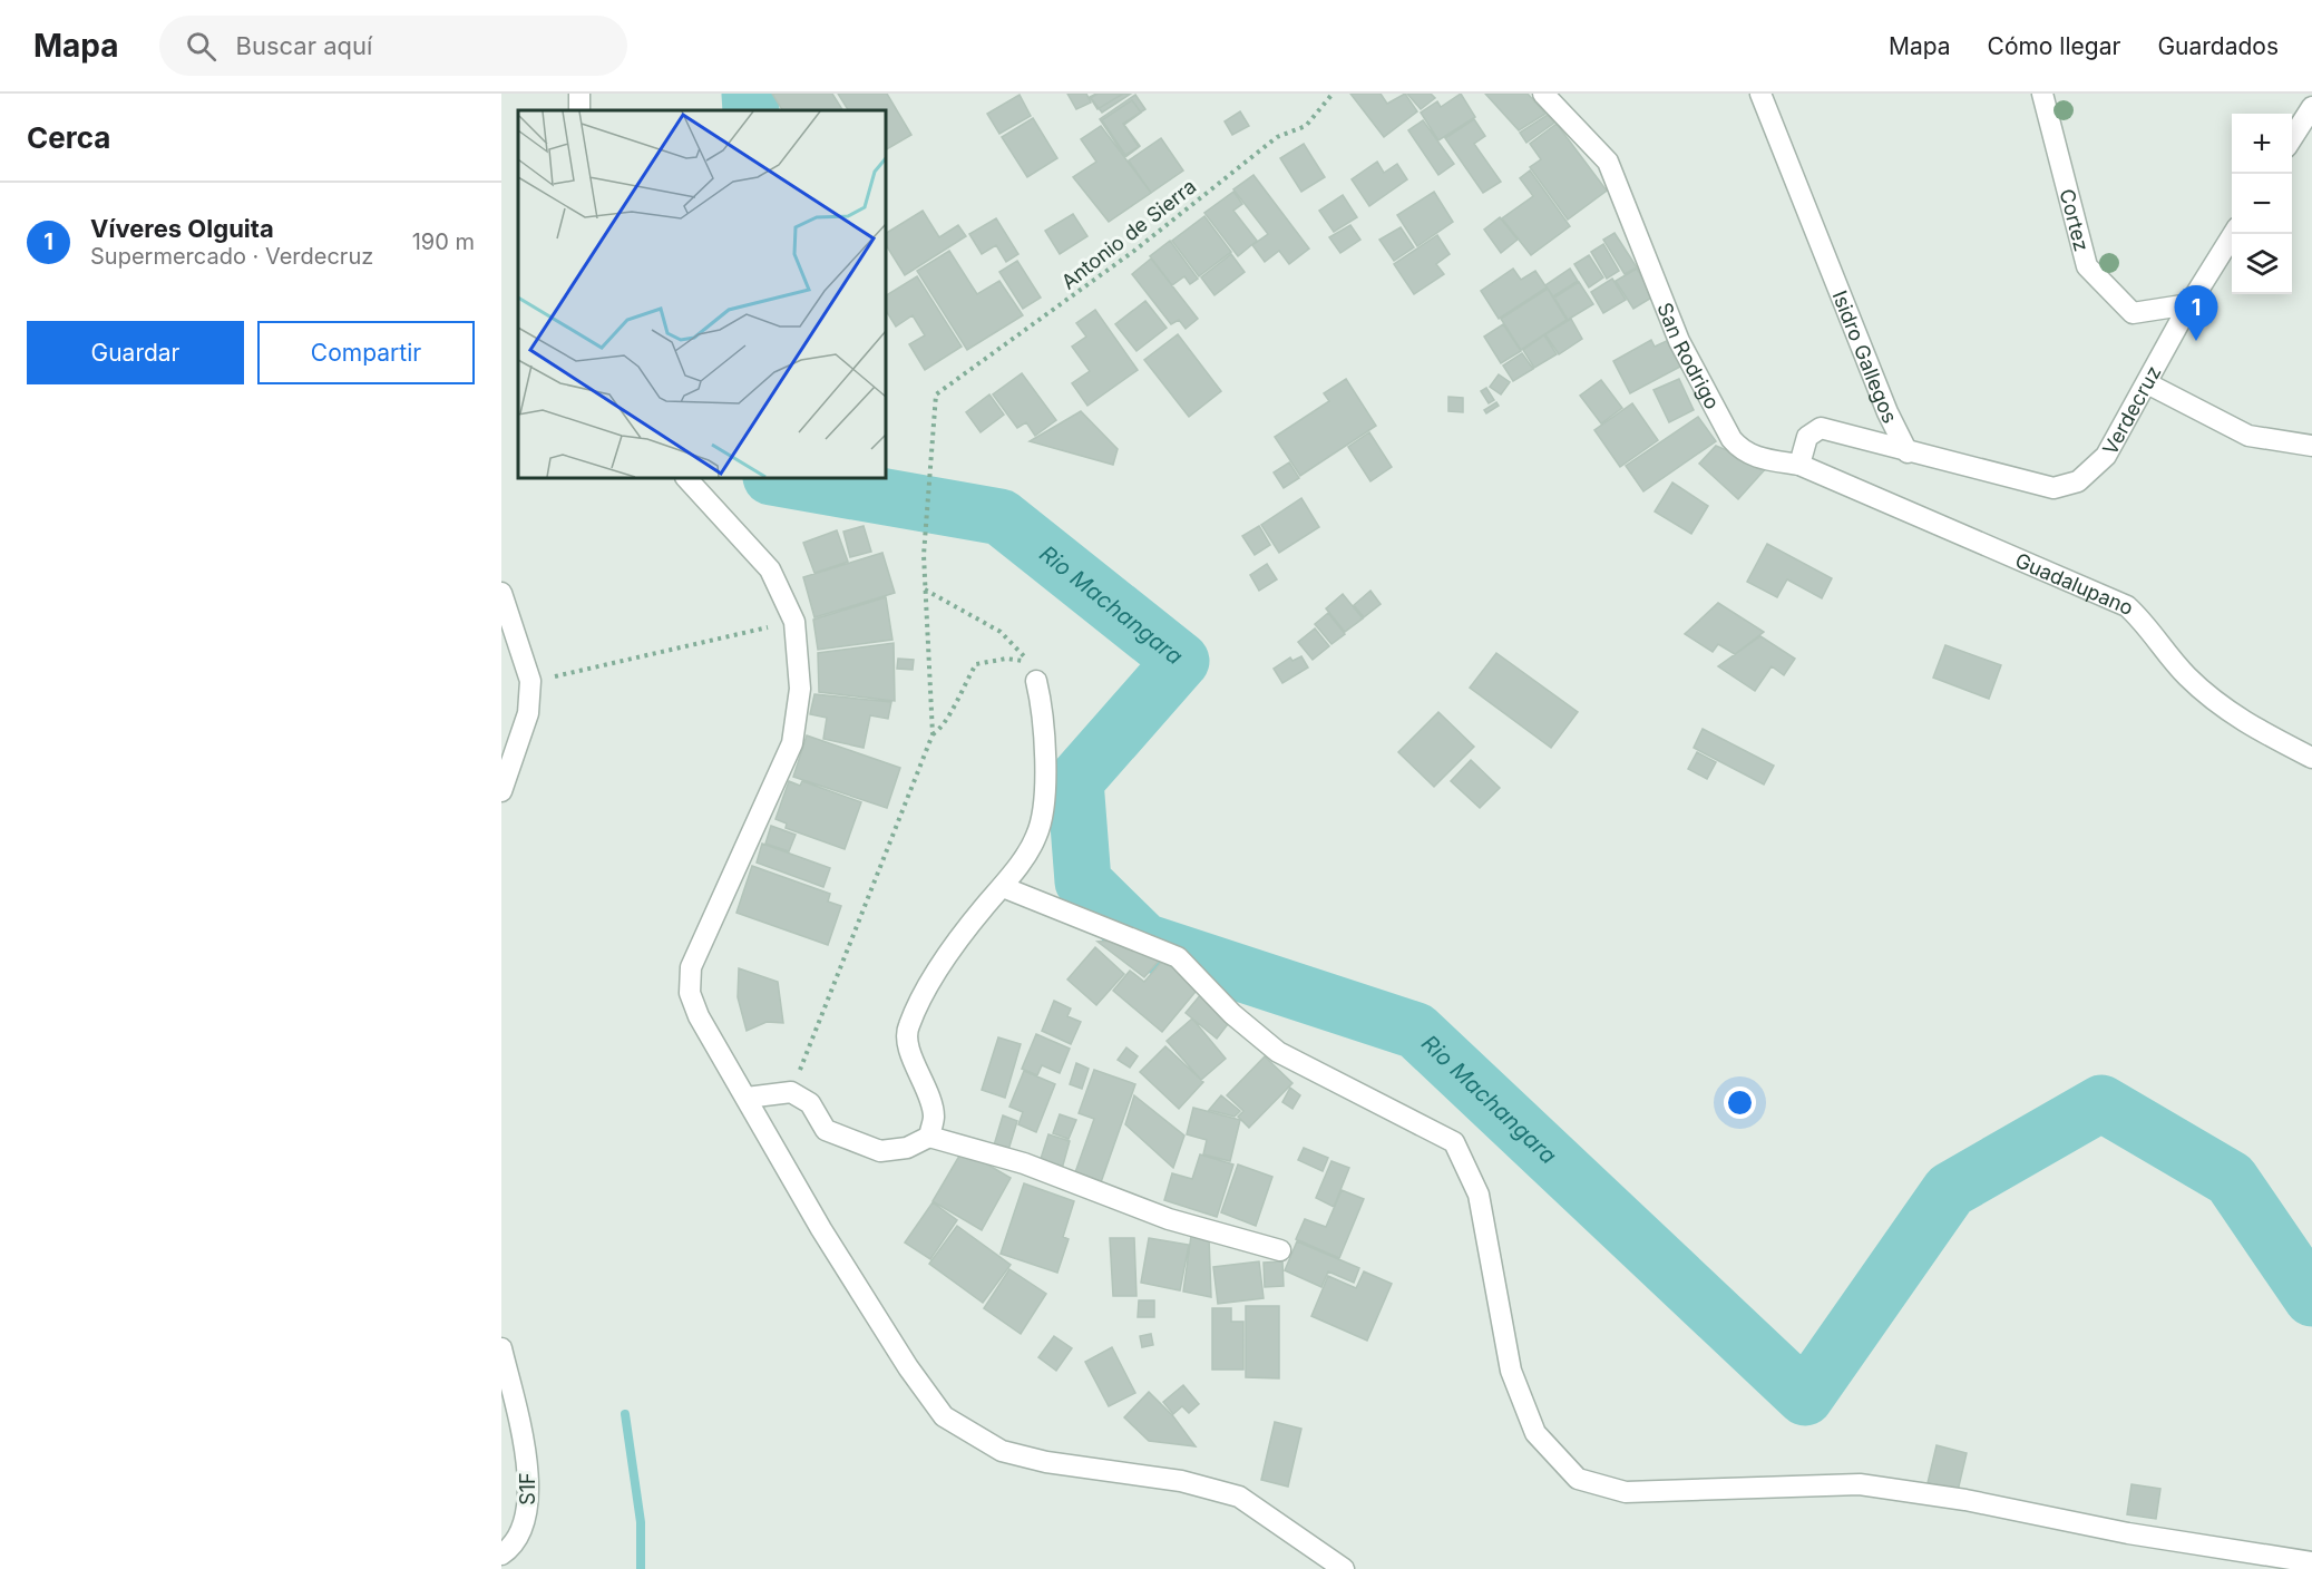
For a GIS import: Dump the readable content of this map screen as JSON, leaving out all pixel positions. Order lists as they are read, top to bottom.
{
  "streets": {
    "street": [
      "Cortez",
      "San Rodrigo",
      "Isidro Gallegos",
      "Verdecruz",
      "Guadalupano",
      "S1F"
    ],
    "path": ["Antonio de Sierra"]
  },
  "crossings": [
    ["Cortez", "Verdecruz"],
    ["San Rodrigo", "Guadalupano"],
    ["Isidro Gallegos", "Verdecruz"]
  ],
  "water": ["Rio Machangara"],
  "page": {
    "header": "Mapa",
    "search": "Buscar aquí",
    "nav": ["Mapa", "Cómo llegar", "Guardados"],
    "heading": "Cerca",
    "map_buttons": ["+", "−"],
    "list": [
      {
        "mark": "1",
        "name": "Víveres Olguita",
        "note": "Supermercado · Verdecruz",
        "value": "190 m"
      }
    ],
    "pins": "1",
    "buttons": ["Guardar", "Compartir"]
  }
}
